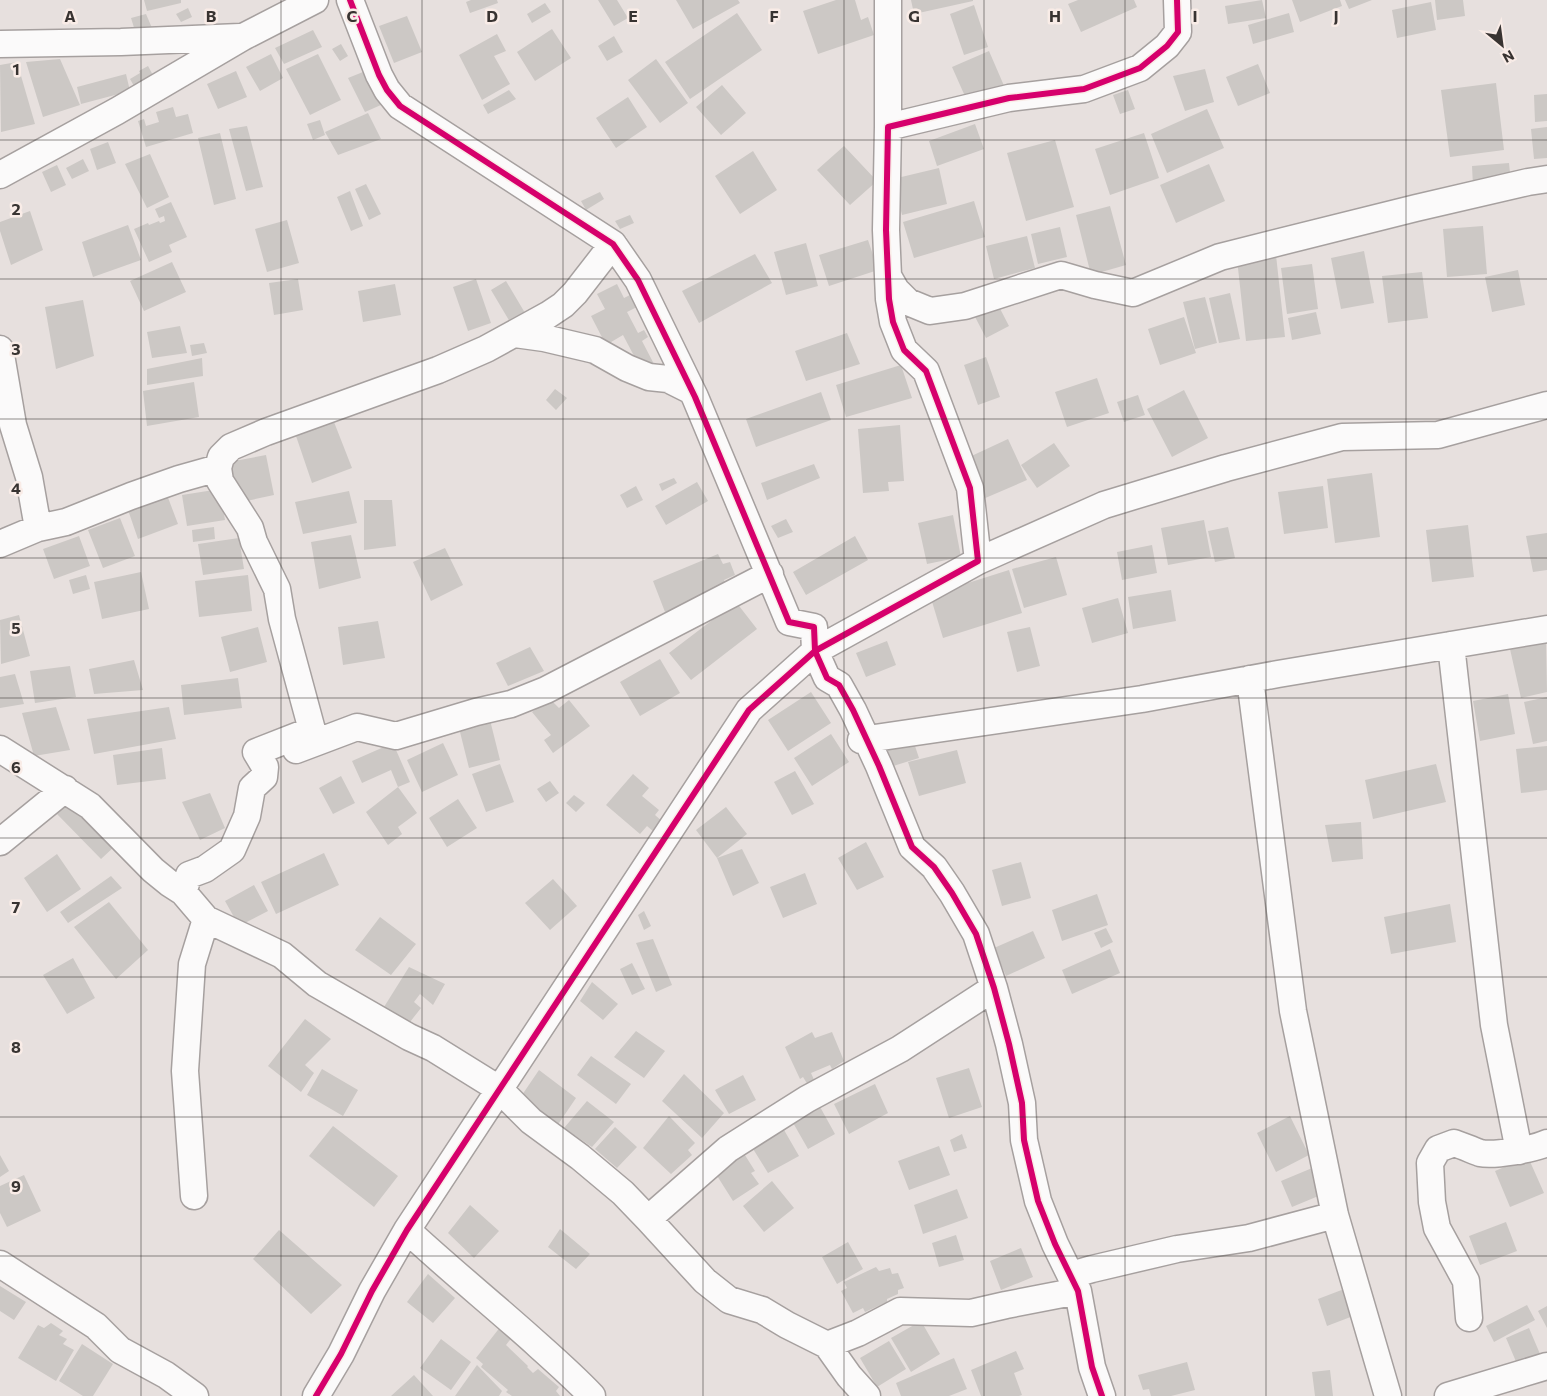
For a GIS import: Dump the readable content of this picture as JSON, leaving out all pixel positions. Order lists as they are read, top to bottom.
{
  "north": "bottom right",
  "grid": {
    "columns": [
      "A",
      "B",
      "C",
      "D",
      "E",
      "F",
      "G",
      "H",
      "I",
      "J"
    ],
    "rows": [
      "1",
      "2",
      "3",
      "4",
      "5",
      "6",
      "7",
      "8",
      "9"
    ]
  }
}
